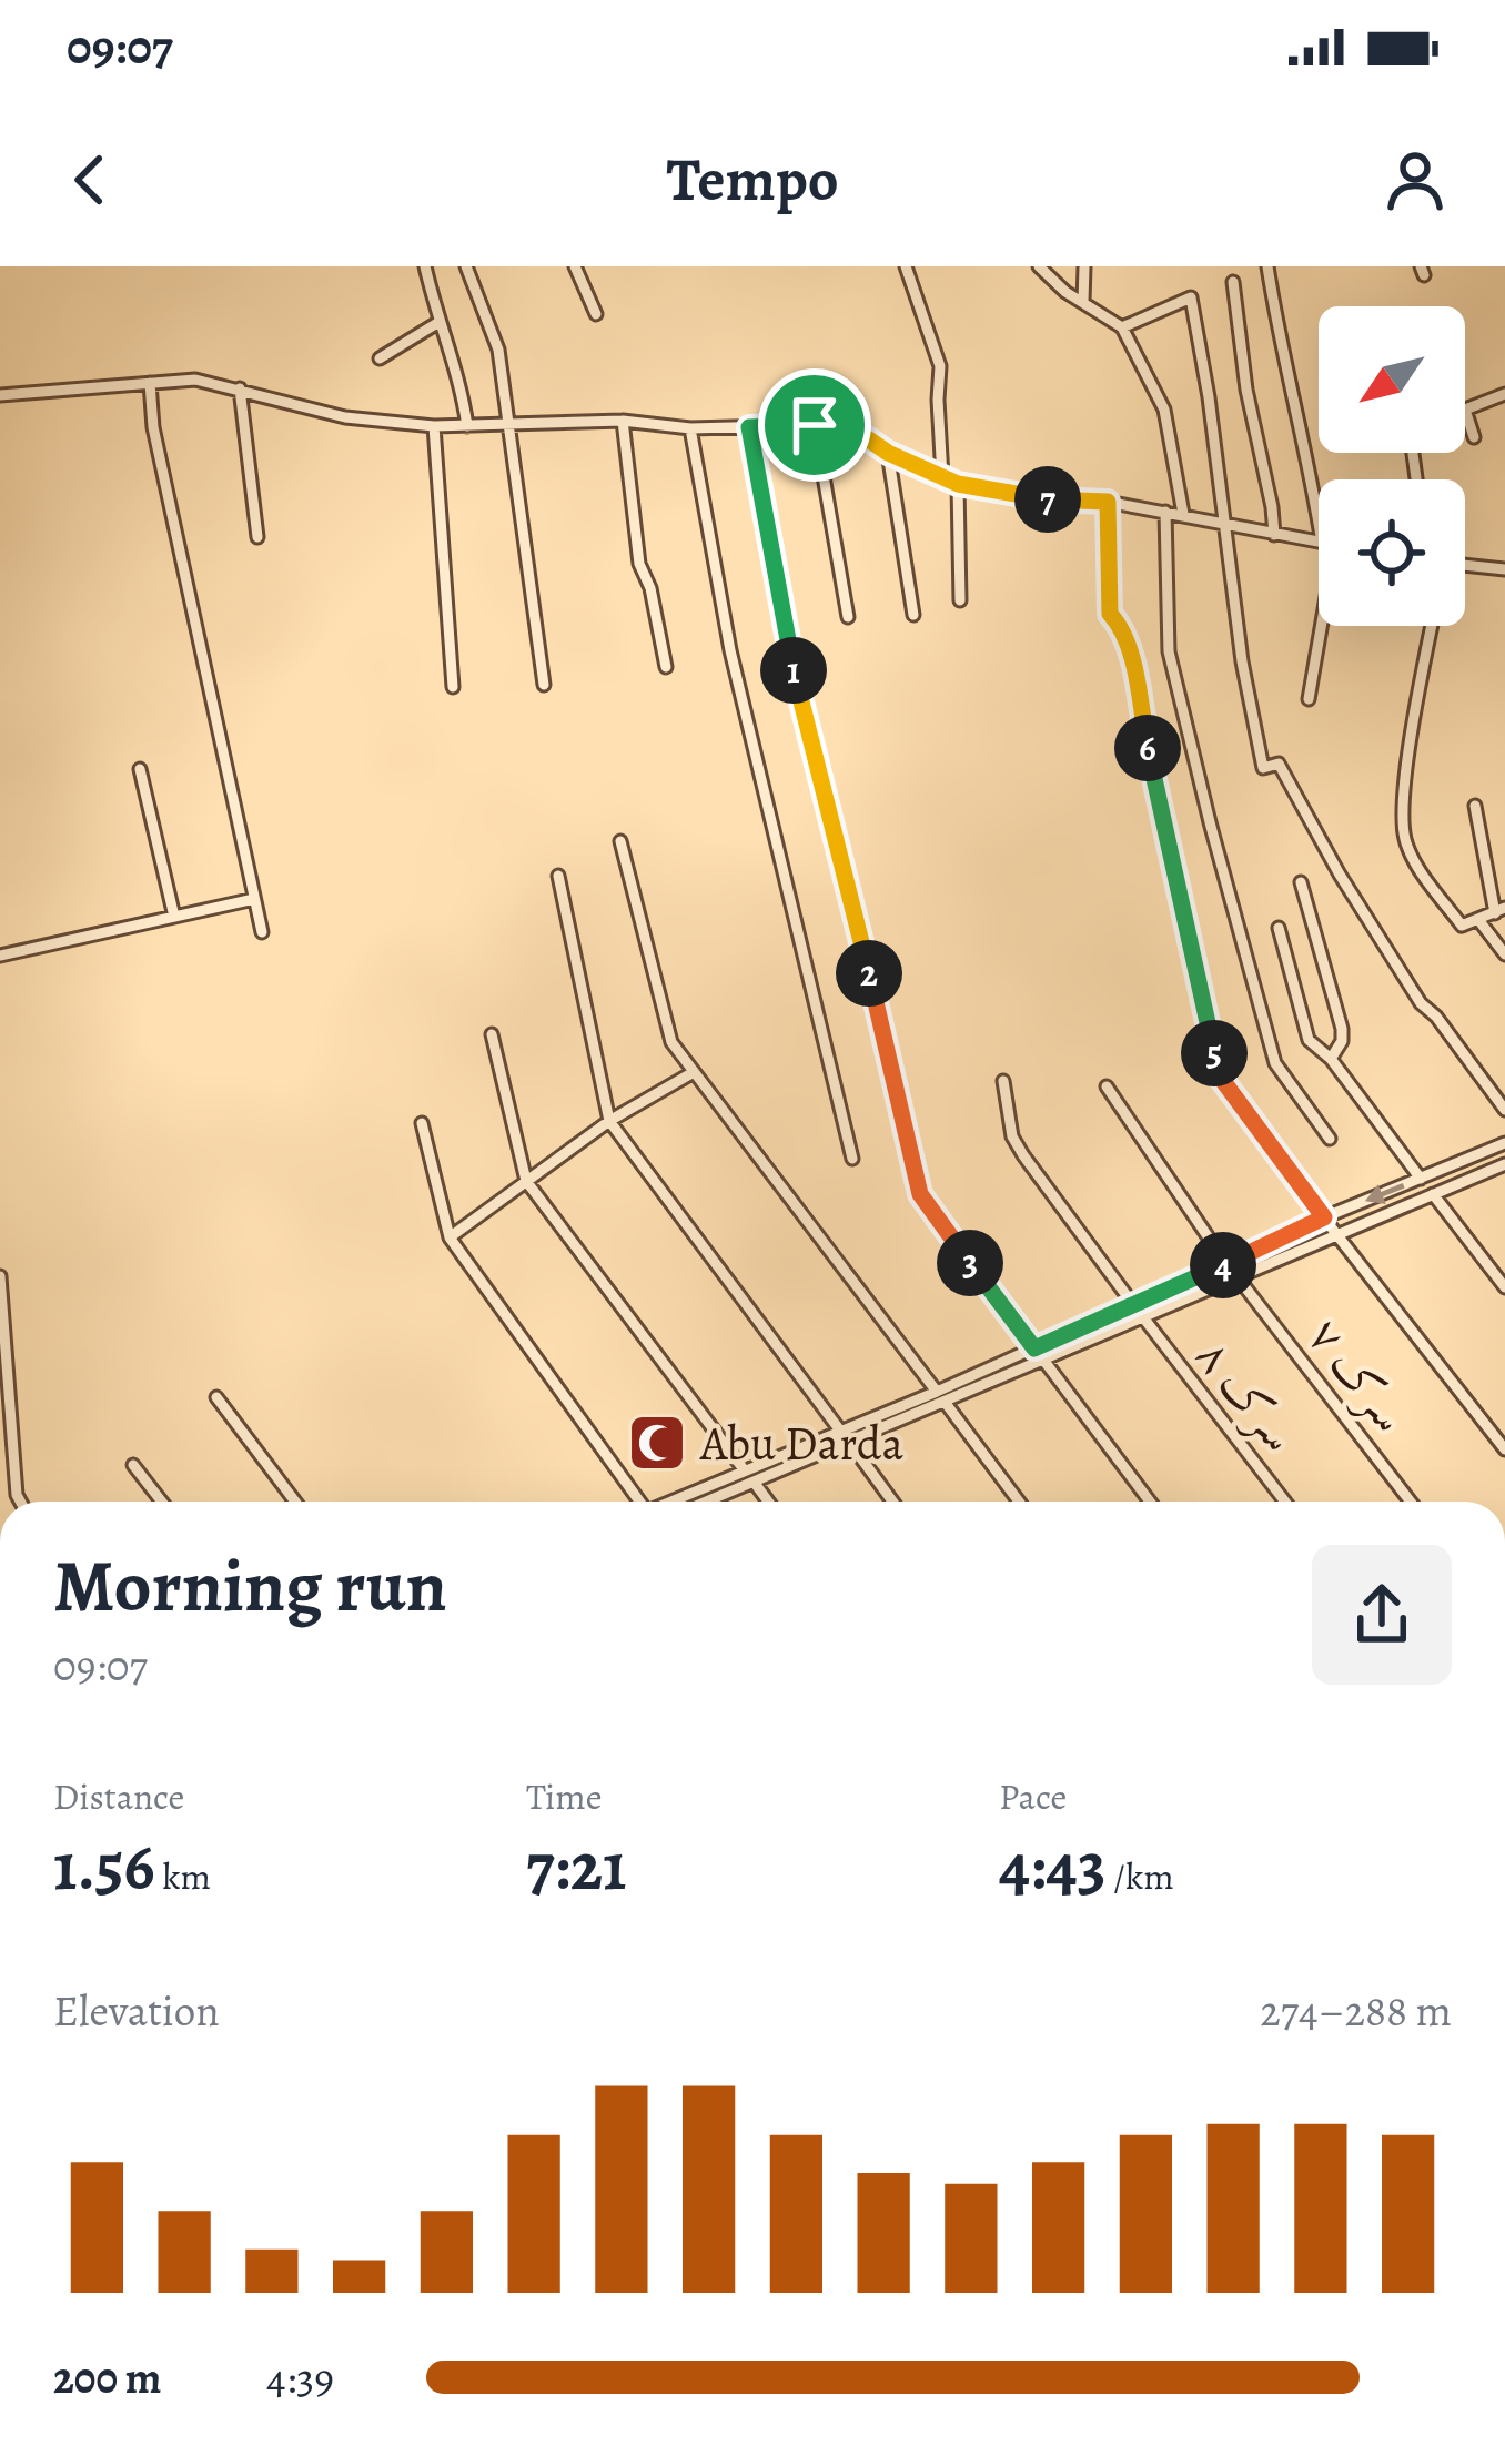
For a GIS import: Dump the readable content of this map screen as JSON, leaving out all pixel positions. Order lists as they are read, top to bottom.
{
  "streets": {
    "street": ["سرک ۷", "سرک ۸"]
  },
  "places": {
    "mosque": ["Abu Darda"]
  },
  "north": "bottom left",
  "page": {
    "status": "09:07",
    "header": "Tempo",
    "pins": [
      "7",
      "1",
      "6",
      "2",
      "5",
      "3",
      "4"
    ],
    "heading": ["Morning run", "09:07"],
    "stats": [
      ["Distance", "1.56 km"],
      ["Time", "7:21"],
      ["Pace", "4:43 /km"]
    ],
    "chart": ["Elevation", "274–288 m"],
    "list": [
      {
        "name": "200 m",
        "note": "4:39"
      }
    ]
  }
}
